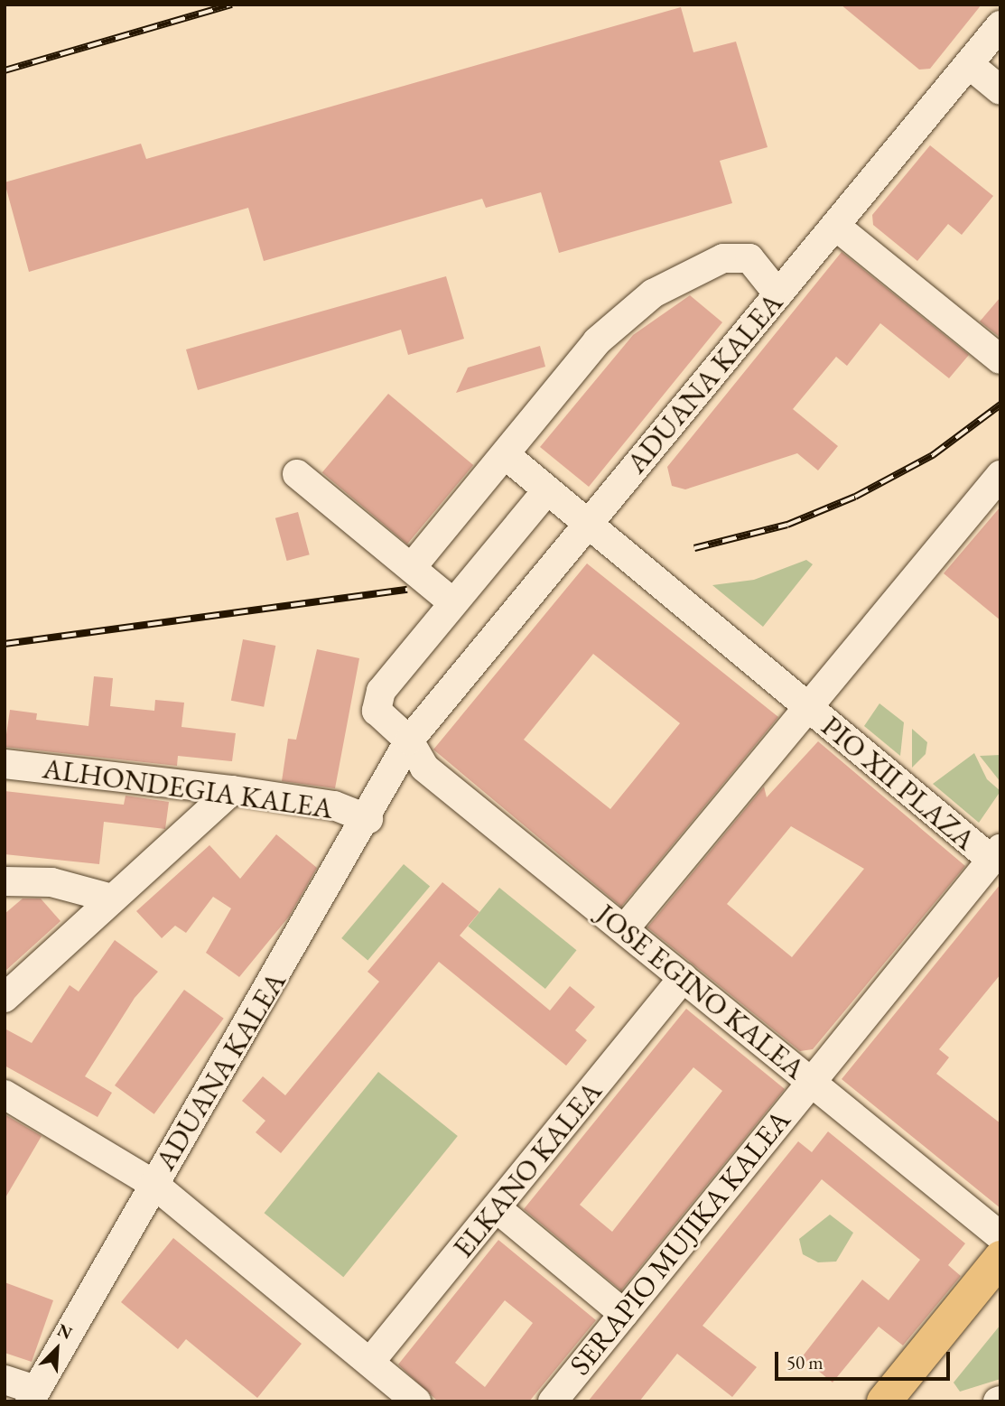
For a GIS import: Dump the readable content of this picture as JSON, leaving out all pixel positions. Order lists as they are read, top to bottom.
{
  "streets": {
    "street": [
      "ADUANA KALEA",
      "PIO XII PLAZA",
      "ALHONDEGIA KALEA",
      "JOSE EGINO KALEA",
      "ELKANO KALEA",
      "SERAPIO MUJIKA KALEA"
    ]
  },
  "crossings": [
    ["ADUANA KALEA", "PIO XII PLAZA"],
    ["ADUANA KALEA", "ALHONDEGIA KALEA"],
    ["ADUANA KALEA", "JOSE EGINO KALEA"],
    ["PIO XII PLAZA", "SERAPIO MUJIKA KALEA"],
    ["JOSE EGINO KALEA", "ELKANO KALEA"],
    ["JOSE EGINO KALEA", "SERAPIO MUJIKA KALEA"]
  ],
  "scale_bar": "50 m",
  "north": "top right"
}
